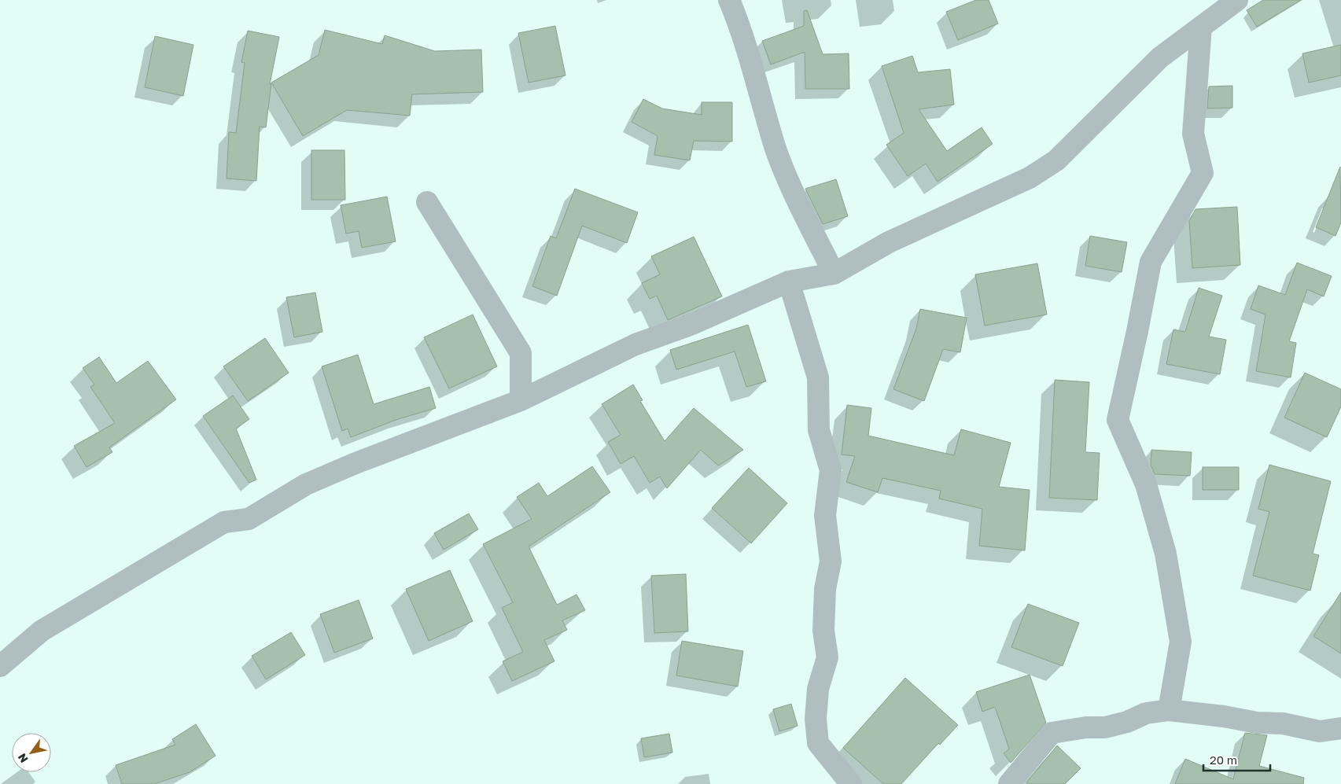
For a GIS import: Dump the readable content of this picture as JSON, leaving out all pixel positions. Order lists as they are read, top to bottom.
{
  "scale_bar": "20 m",
  "north": "bottom left"
}
